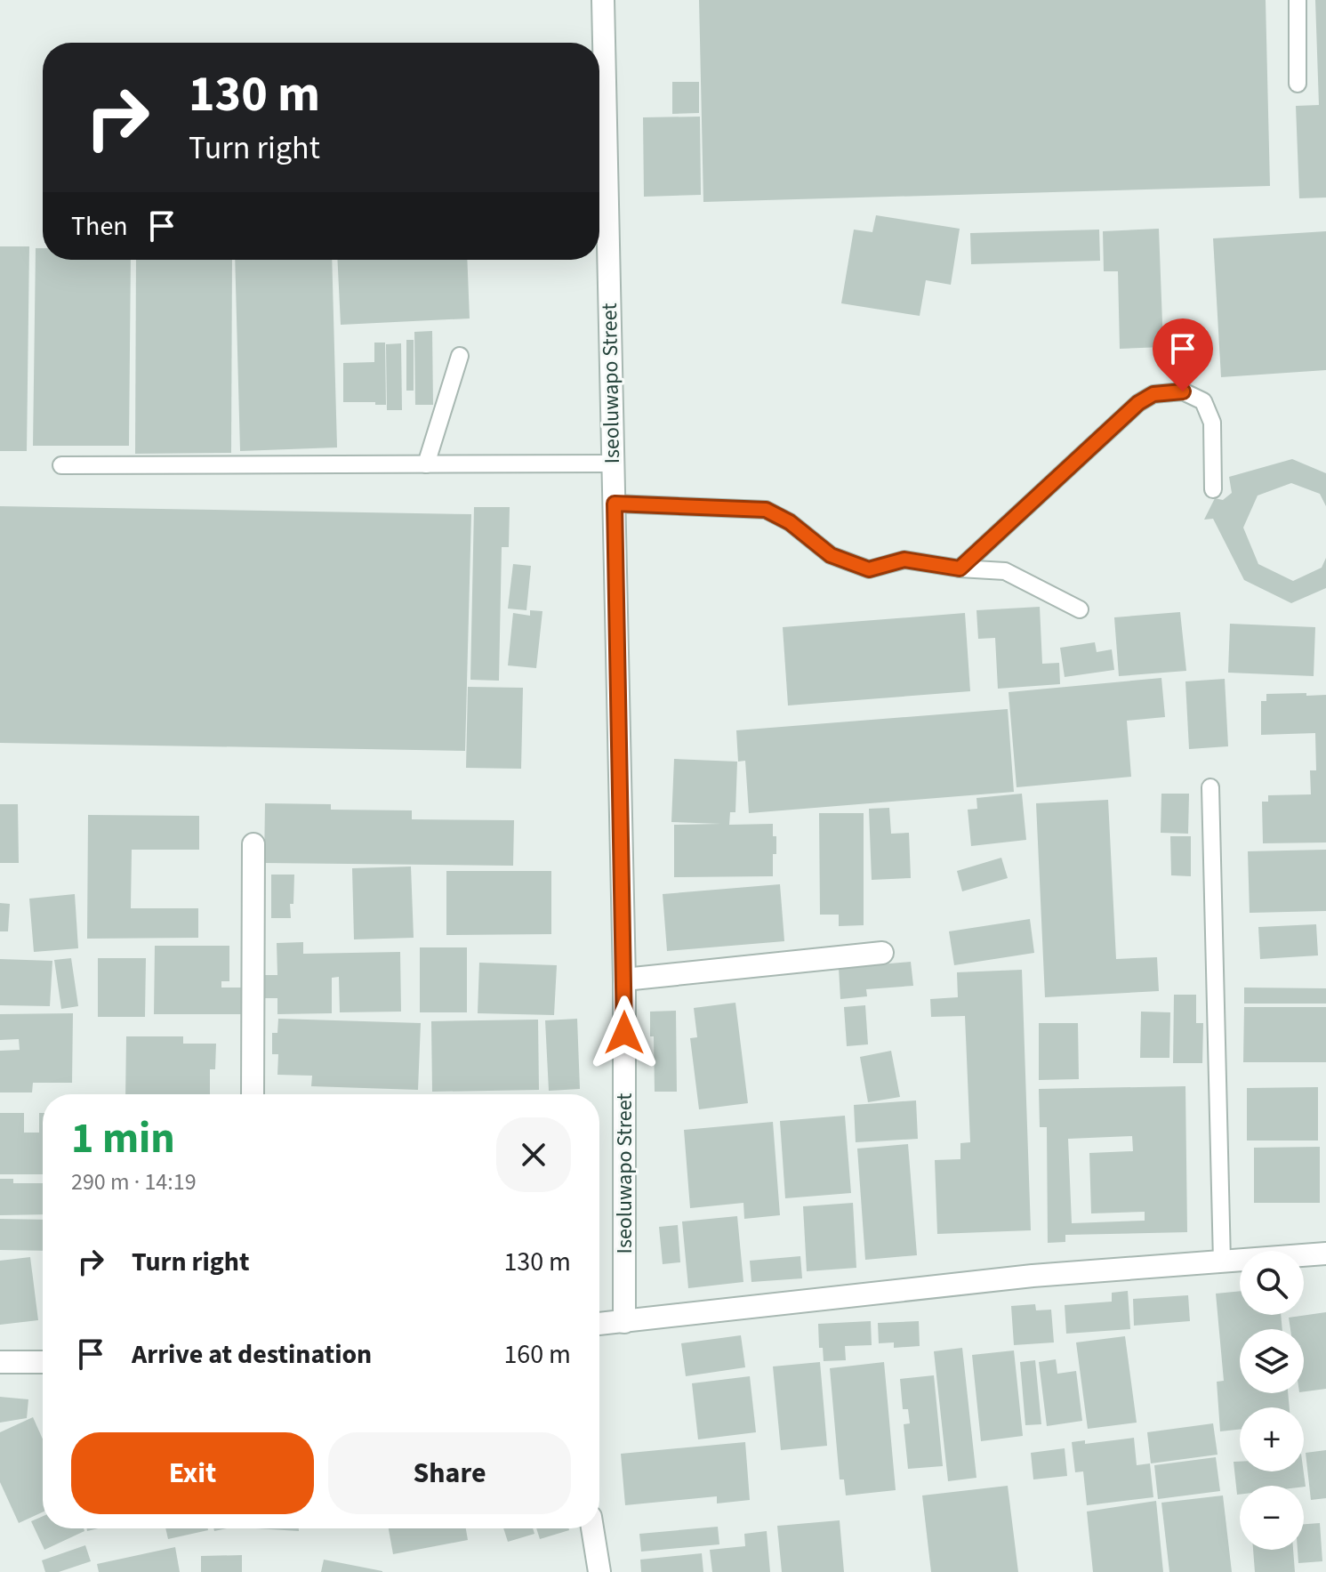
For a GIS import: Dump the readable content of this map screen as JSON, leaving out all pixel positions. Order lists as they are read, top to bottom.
{
  "streets": {
    "street": ["Iseoluwapo Street"]
  },
  "page": {
    "turn": ["130 m", "Turn right"],
    "then": "Then",
    "heading": ["1 min", "290 m · 14:19"],
    "list": [
      {
        "name": "Turn right",
        "value": "130 m"
      },
      {
        "name": "Arrive at destination",
        "value": "160 m"
      }
    ],
    "map_buttons": ["+", "−"],
    "buttons": ["Exit", "Share"]
  }
}
